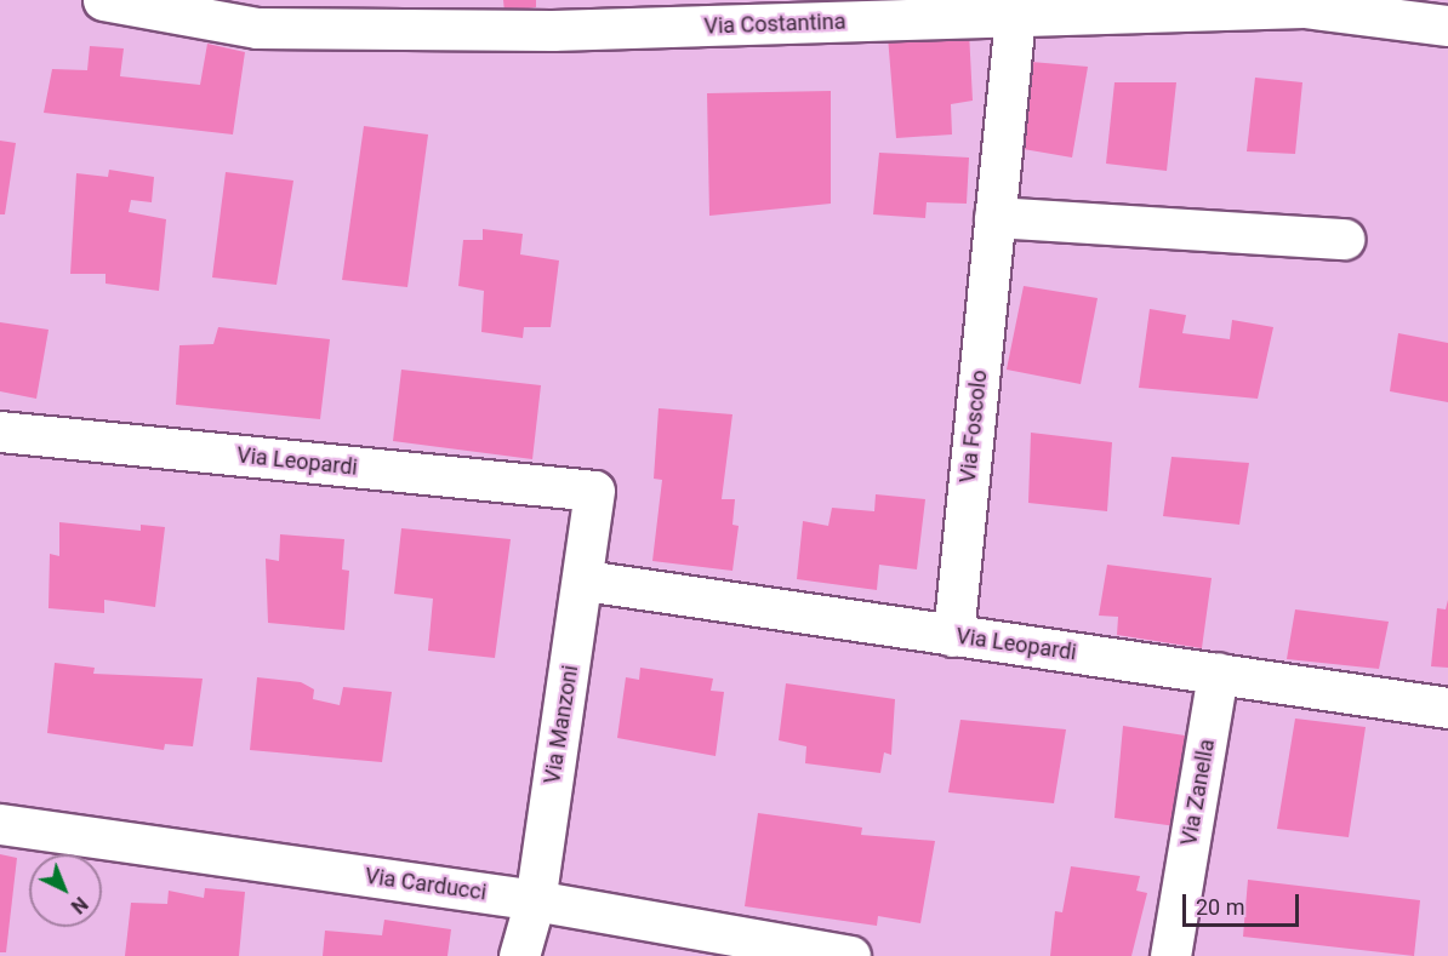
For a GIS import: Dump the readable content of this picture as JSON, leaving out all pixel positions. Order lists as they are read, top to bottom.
{
  "streets": {
    "street": [
      "Via Costantina",
      "Via Foscolo",
      "Via Leopardi",
      "Via Manzoni",
      "Via Zanella",
      "Via Carducci"
    ]
  },
  "crossings": [
    ["Via Costantina", "Via Foscolo"],
    ["Via Foscolo", "Via Leopardi"],
    ["Via Leopardi", "Via Manzoni"],
    ["Via Leopardi", "Via Zanella"],
    ["Via Manzoni", "Via Carducci"]
  ],
  "scale_bar": "20 m",
  "north": "bottom right"
}
